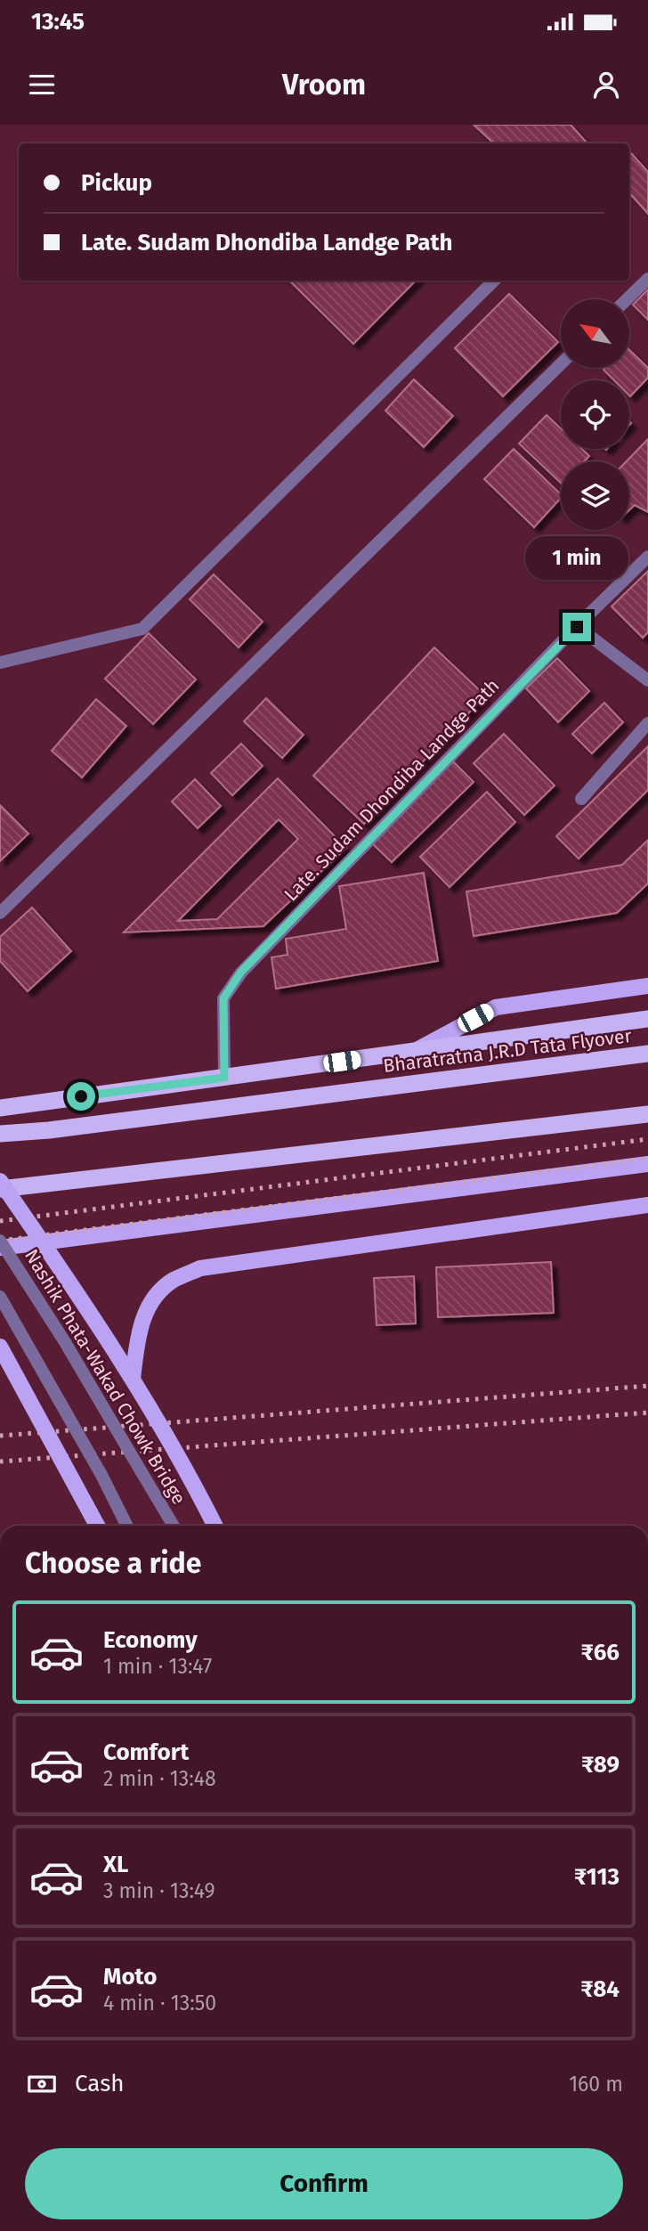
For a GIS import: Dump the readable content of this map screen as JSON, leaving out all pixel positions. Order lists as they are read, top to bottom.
{
  "streets": {
    "highway": ["Bharatratna J.R.D Tata Flyover"],
    "street": ["Late. Sudam Dhondiba Landge Path", "Nashik Phata-Wakad Chowk Bridge"]
  },
  "north": "top left",
  "page": {
    "status": "13:45",
    "header": "Vroom",
    "banner": ["Pickup", "Late. Sudam Dhondiba Landge Path"],
    "bubble": "1 min",
    "heading": "Choose a ride",
    "list": [
      {
        "name": "Economy",
        "note": "1 min · 13:47",
        "value": "₹66"
      },
      {
        "name": "Comfort",
        "note": "2 min · 13:48",
        "value": "₹89"
      },
      {
        "name": "XL",
        "note": "3 min · 13:49",
        "value": "₹113"
      },
      {
        "name": "Moto",
        "note": "4 min · 13:50",
        "value": "₹84"
      }
    ],
    "pay": ["Cash", "160 m"],
    "buttons": "Confirm"
  }
}
